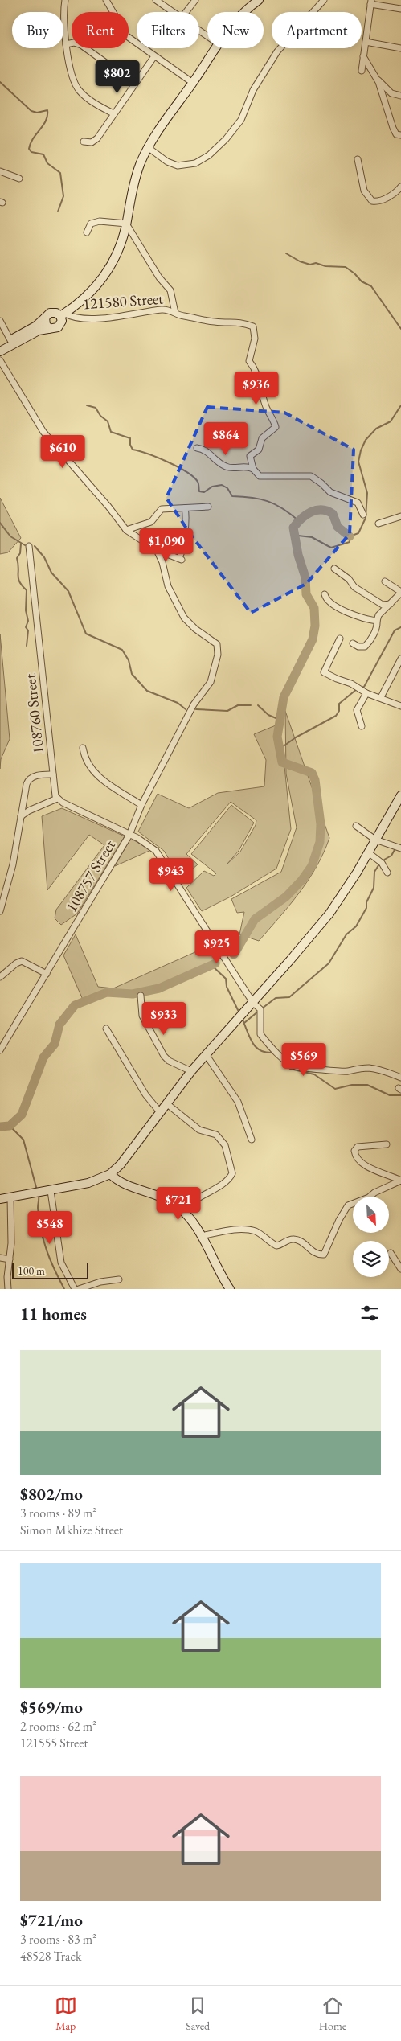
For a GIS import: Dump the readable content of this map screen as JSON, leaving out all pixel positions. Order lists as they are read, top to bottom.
{
  "streets": {
    "street": ["121580 Street", "108760 Street", "108757 Street"]
  },
  "scale_bar": "100 m",
  "north": "bottom right",
  "page": {
    "chip": [
      "Buy",
      "Rent",
      "Filters",
      "New",
      "Apartment"
    ],
    "price": [
      "$802",
      "$936",
      "$864",
      "$610",
      "$1,090",
      "$943",
      "$925",
      "$933",
      "$569",
      "$721",
      "$548"
    ],
    "scale": "100 m",
    "heading": "11 homes",
    "list": [
      {
        "name": "$802/mo",
        "note": "3 rooms · 89 m² · Simon Mkhize Street"
      },
      {
        "name": "$569/mo",
        "note": "2 rooms · 62 m² · 121555 Street"
      },
      {
        "name": "$721/mo",
        "note": "3 rooms · 83 m² · 48528 Track"
      }
    ],
    "tabs": ["Map", "Saved", "Home"]
  }
}
